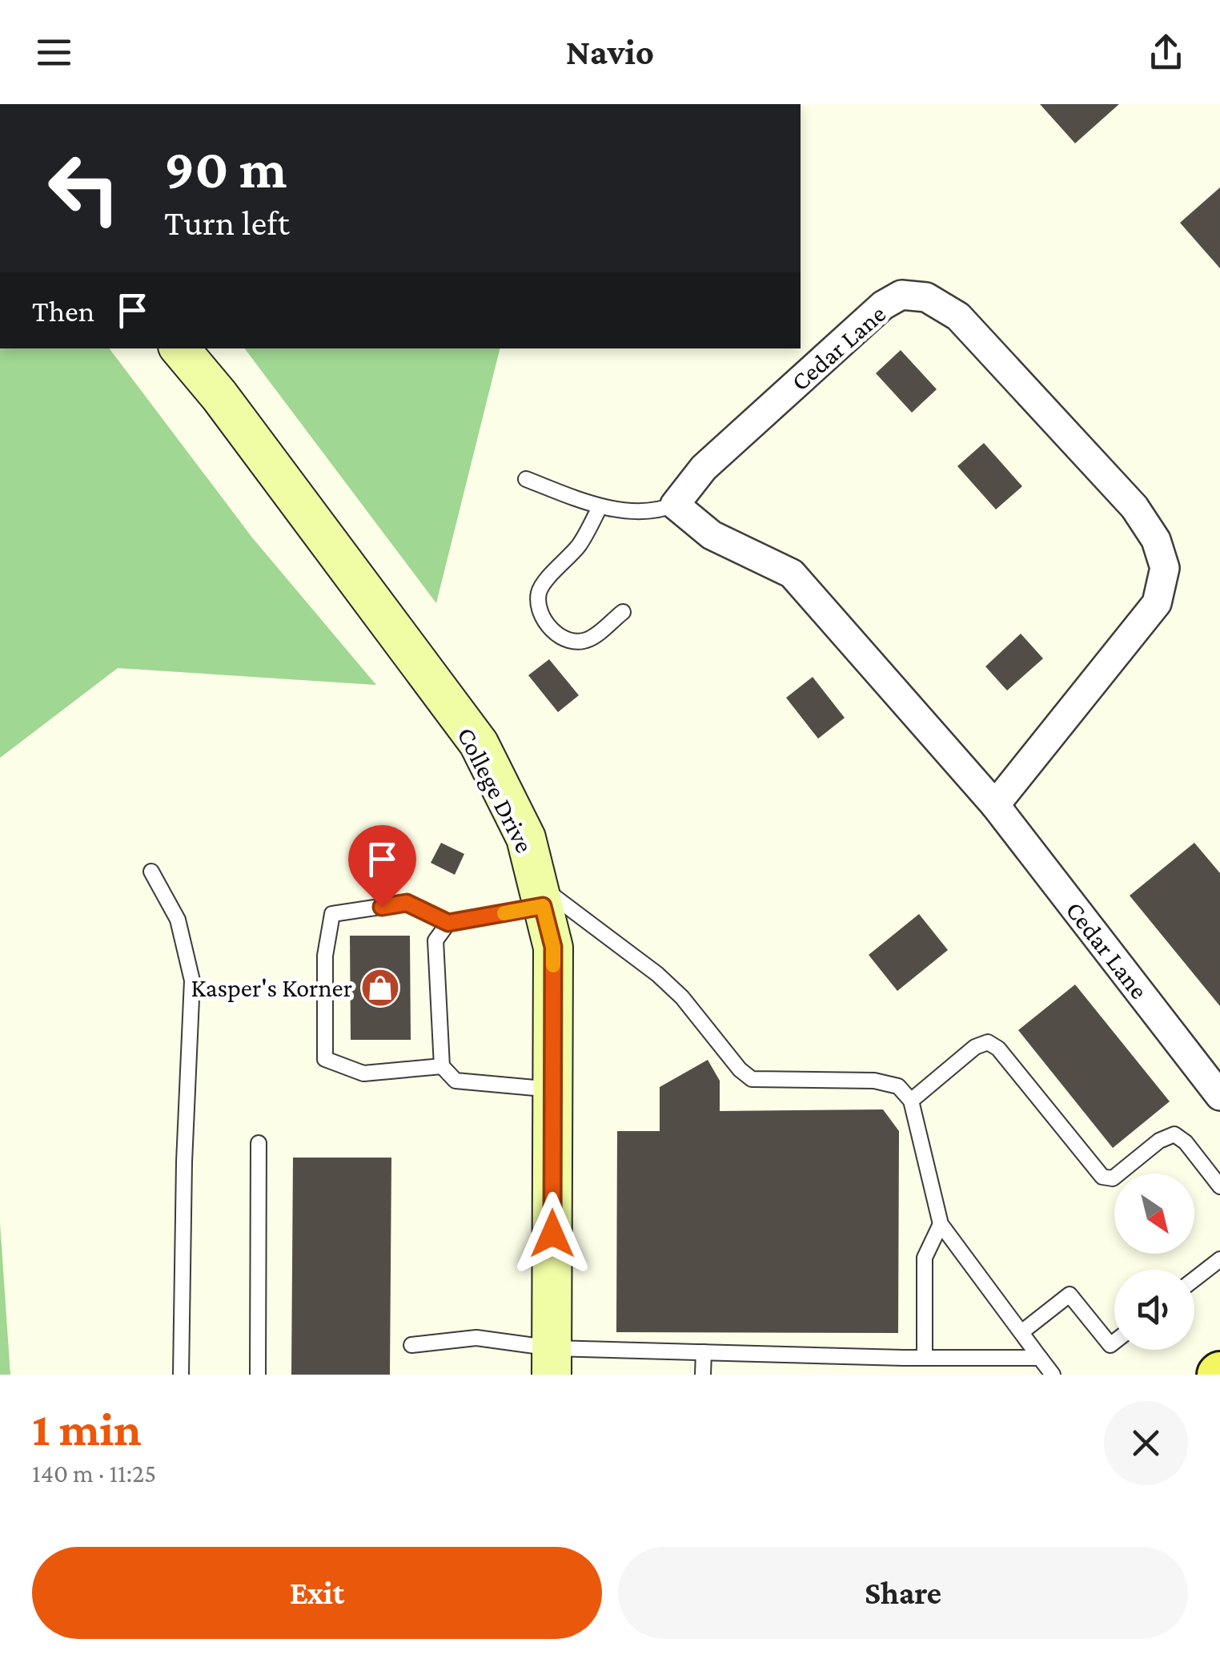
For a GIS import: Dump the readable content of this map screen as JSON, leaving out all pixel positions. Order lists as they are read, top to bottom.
{
  "streets": {
    "main road": ["College Drive"],
    "street": ["Cedar Lane"]
  },
  "places": {
    "shop": ["Kasper's Korner"]
  },
  "north": "bottom right",
  "page": {
    "header": "Navio",
    "turn": ["90 m", "Turn left"],
    "then": "Then",
    "heading": ["1 min", "140 m · 11:25"],
    "buttons": ["Exit", "Share"]
  }
}
